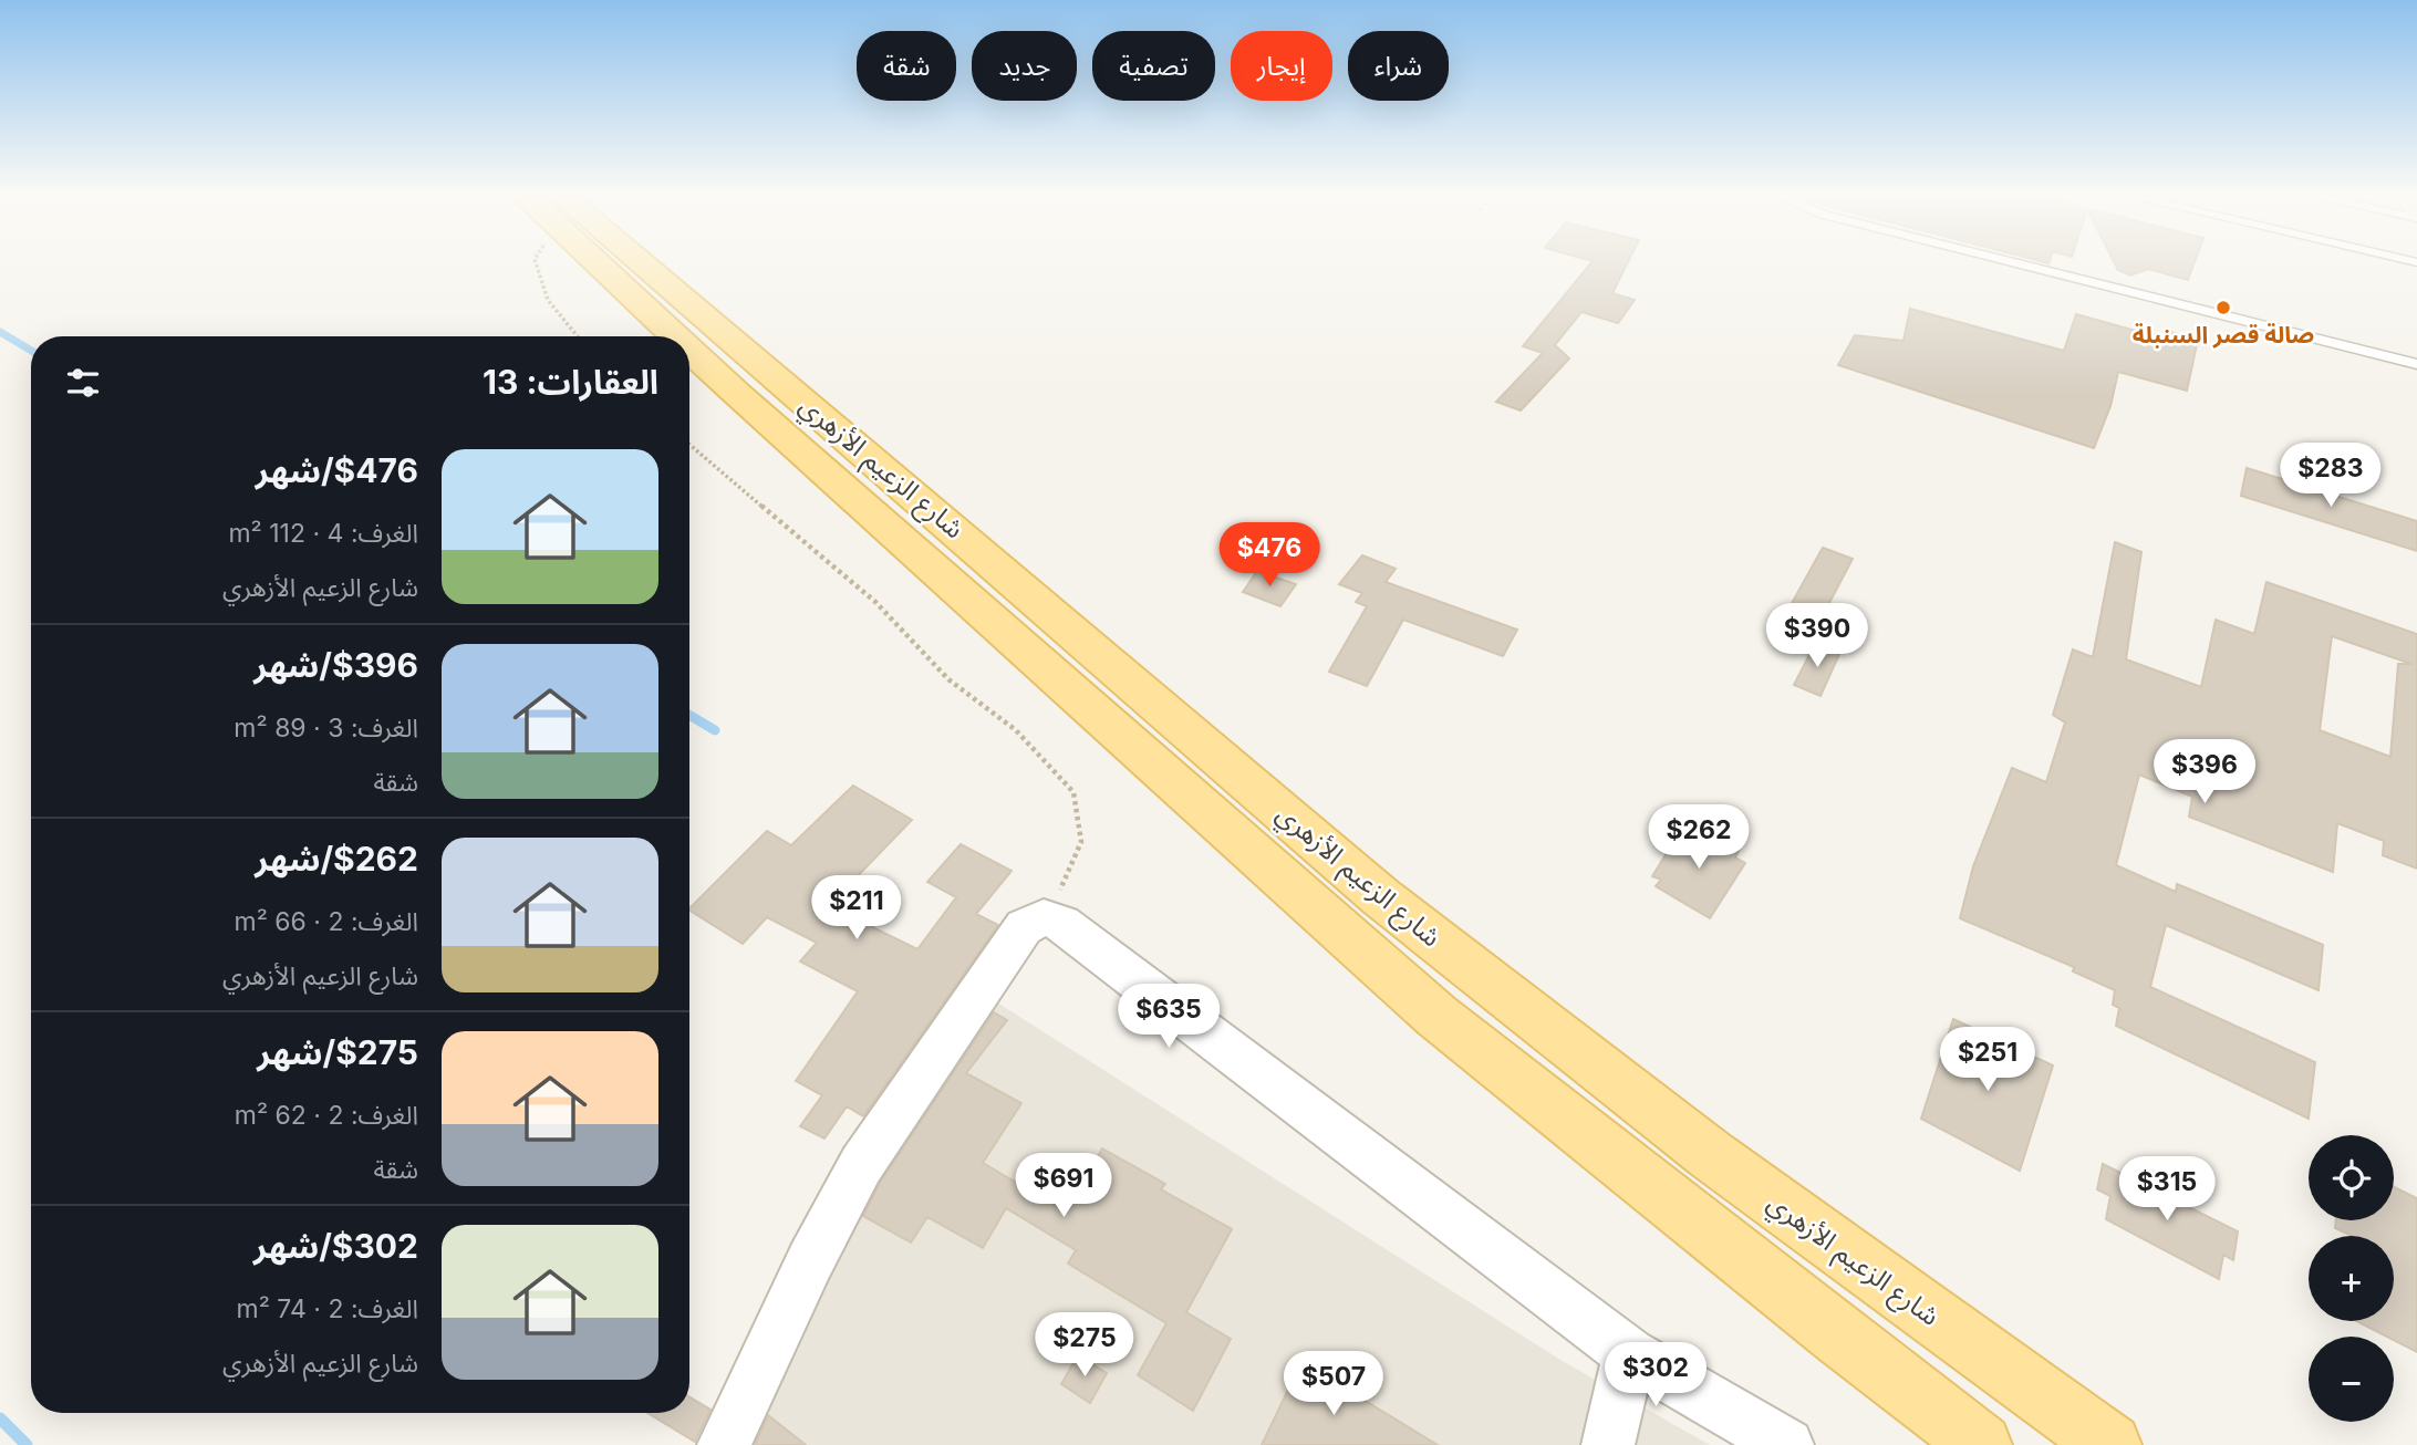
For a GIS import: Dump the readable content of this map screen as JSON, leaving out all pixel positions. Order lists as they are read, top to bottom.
{
  "streets": {
    "main road": ["شارع الزعيم الأزهري"]
  },
  "places": ["صالة قصر السنبلة"],
  "page": {
    "chip": [
      "شراء",
      "إيجار",
      "تصفية",
      "جديد",
      "شقة"
    ],
    "heading": "العقارات: 13",
    "list": [
      {
        "name": "$476/شهر",
        "note": "الغرف: 4 · 112 m² · شارع الزعيم الأزهري"
      },
      {
        "name": "$396/شهر",
        "note": "الغرف: 3 · 89 m² · شقة"
      },
      {
        "name": "$262/شهر",
        "note": "الغرف: 2 · 66 m² · شارع الزعيم الأزهري"
      },
      {
        "name": "$275/شهر",
        "note": "الغرف: 2 · 62 m² · شقة"
      },
      {
        "name": "$302/شهر",
        "note": "الغرف: 2 · 74 m² · شارع الزعيم الأزهري"
      }
    ],
    "price": [
      "$283",
      "$476",
      "$390",
      "$396",
      "$262",
      "$211",
      "$635",
      "$251",
      "$691",
      "$315",
      "$275",
      "$302",
      "$507"
    ],
    "map_buttons": ["+", "−"]
  }
}
